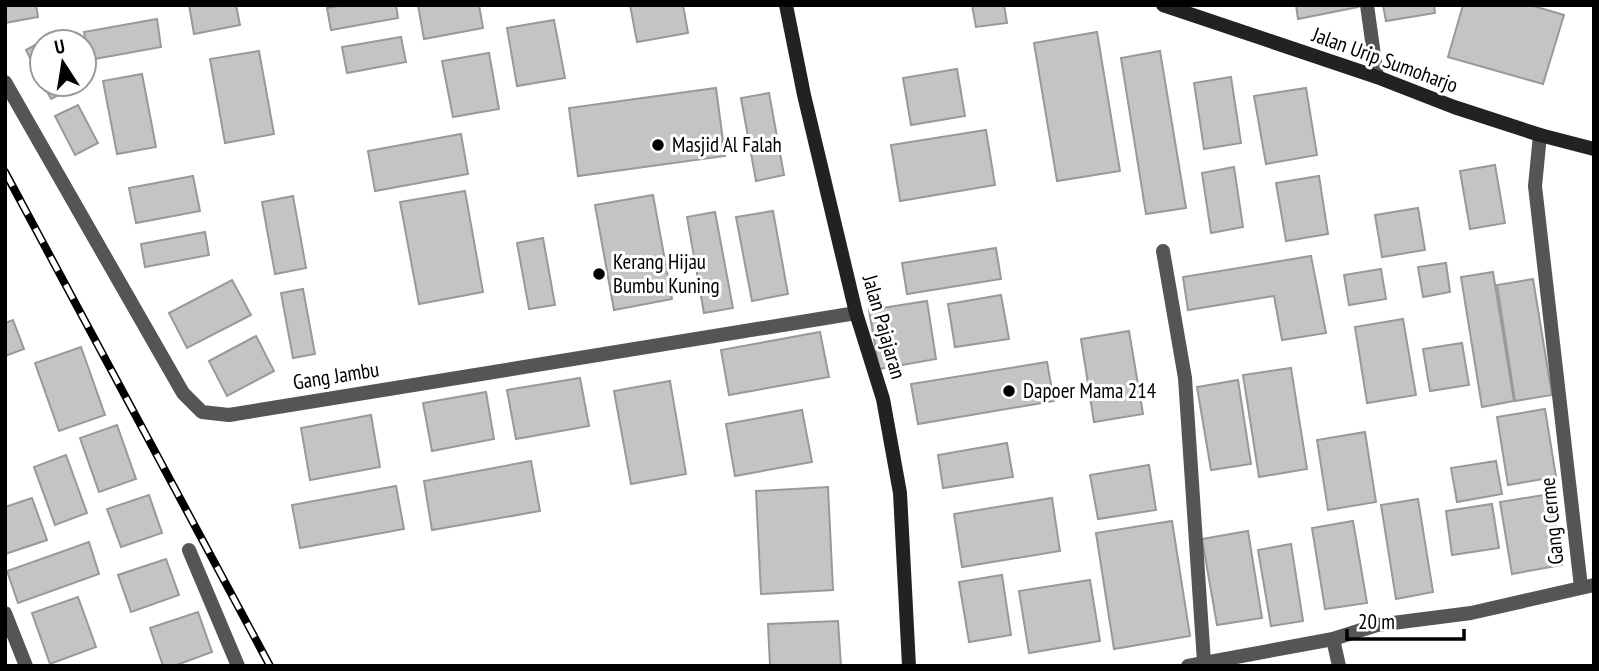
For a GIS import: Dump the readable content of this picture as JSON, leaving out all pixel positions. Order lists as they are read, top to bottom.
{
  "streets": {
    "main road": ["Jalan Urip Sumoharjo", "Jalan Pajajaran"],
    "street": ["Gang Jambu", "Gang Cerme"]
  },
  "crossings": [
    ["Jalan Urip Sumoharjo", "Gang Cerme"],
    ["Jalan Pajajaran", "Gang Jambu"]
  ],
  "places": ["Masjid Al Falah", "Kerang Hijau Bumbu Kuning", "Dapoer Mama 214"],
  "scale_bar": "20 m",
  "north": "top"
}
